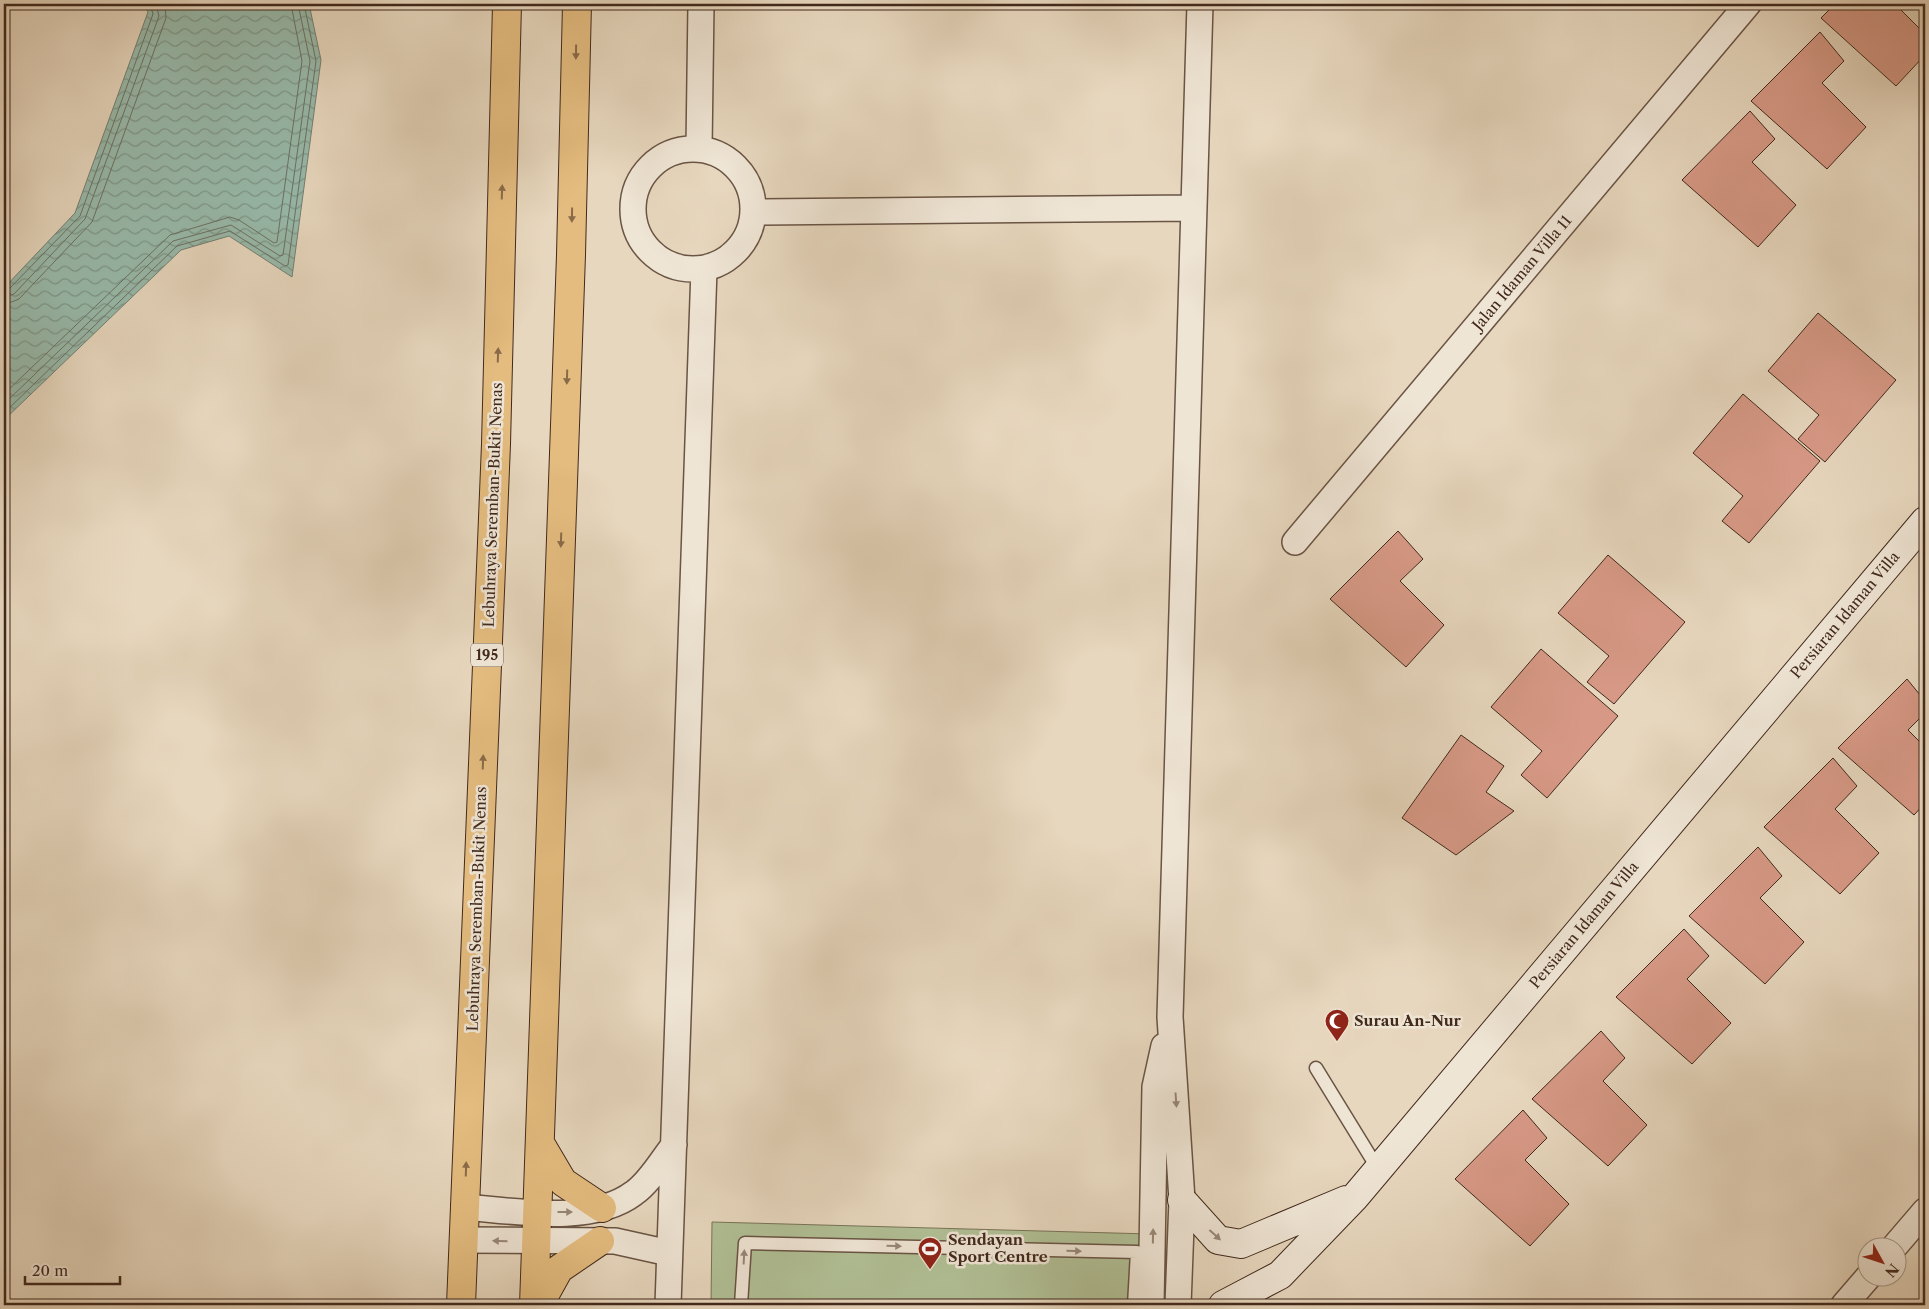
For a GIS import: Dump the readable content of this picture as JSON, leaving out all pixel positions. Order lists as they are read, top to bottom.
{
  "streets": {
    "highway": ["Lebuhraya Seremban-Bukit Nenas", "195"],
    "street": ["Jalan Idaman Villa 11", "Persiaran Idaman Villa"]
  },
  "places": {
    "mosque": ["Surau An-Nur"],
    "sports": ["Sendayan Sport Centre"]
  },
  "scale_bar": "20 m",
  "north": "bottom right"
}
